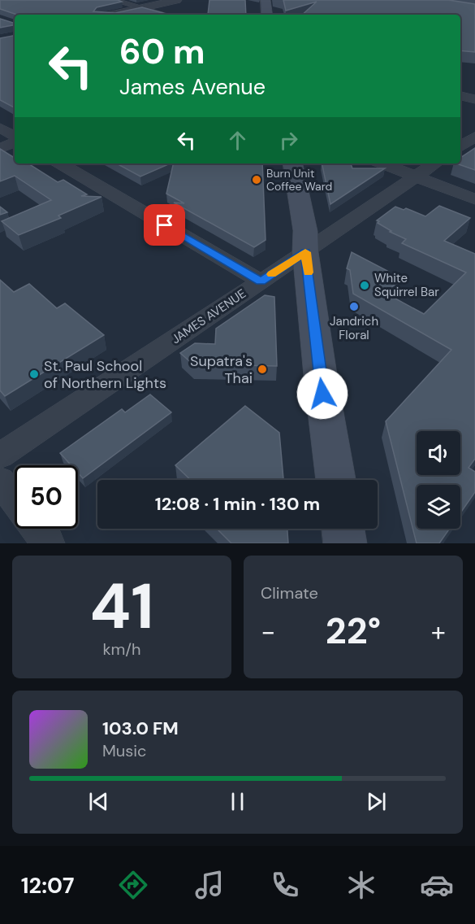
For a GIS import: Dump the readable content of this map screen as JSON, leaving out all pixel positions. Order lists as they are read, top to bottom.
{
  "streets": {
    "street": ["JAMES AVENUE"]
  },
  "places": [
    "Burn Unit Coffee Ward",
    "White Squirrel Bar",
    "Jandrich Floral",
    "Supatra's Thai",
    "St. Paul School of Northern Lights"
  ],
  "page": {
    "turn": ["60 m", "James Avenue"],
    "limit": "50",
    "trip": "12:08 · 1 min · 130 m",
    "tile": [
      ["41", "km/h"],
      "Climate"
    ],
    "heat": ["−", "22°", "+"],
    "song": ["103.0 FM", "Music"],
    "tabs": "12:07"
  }
}
